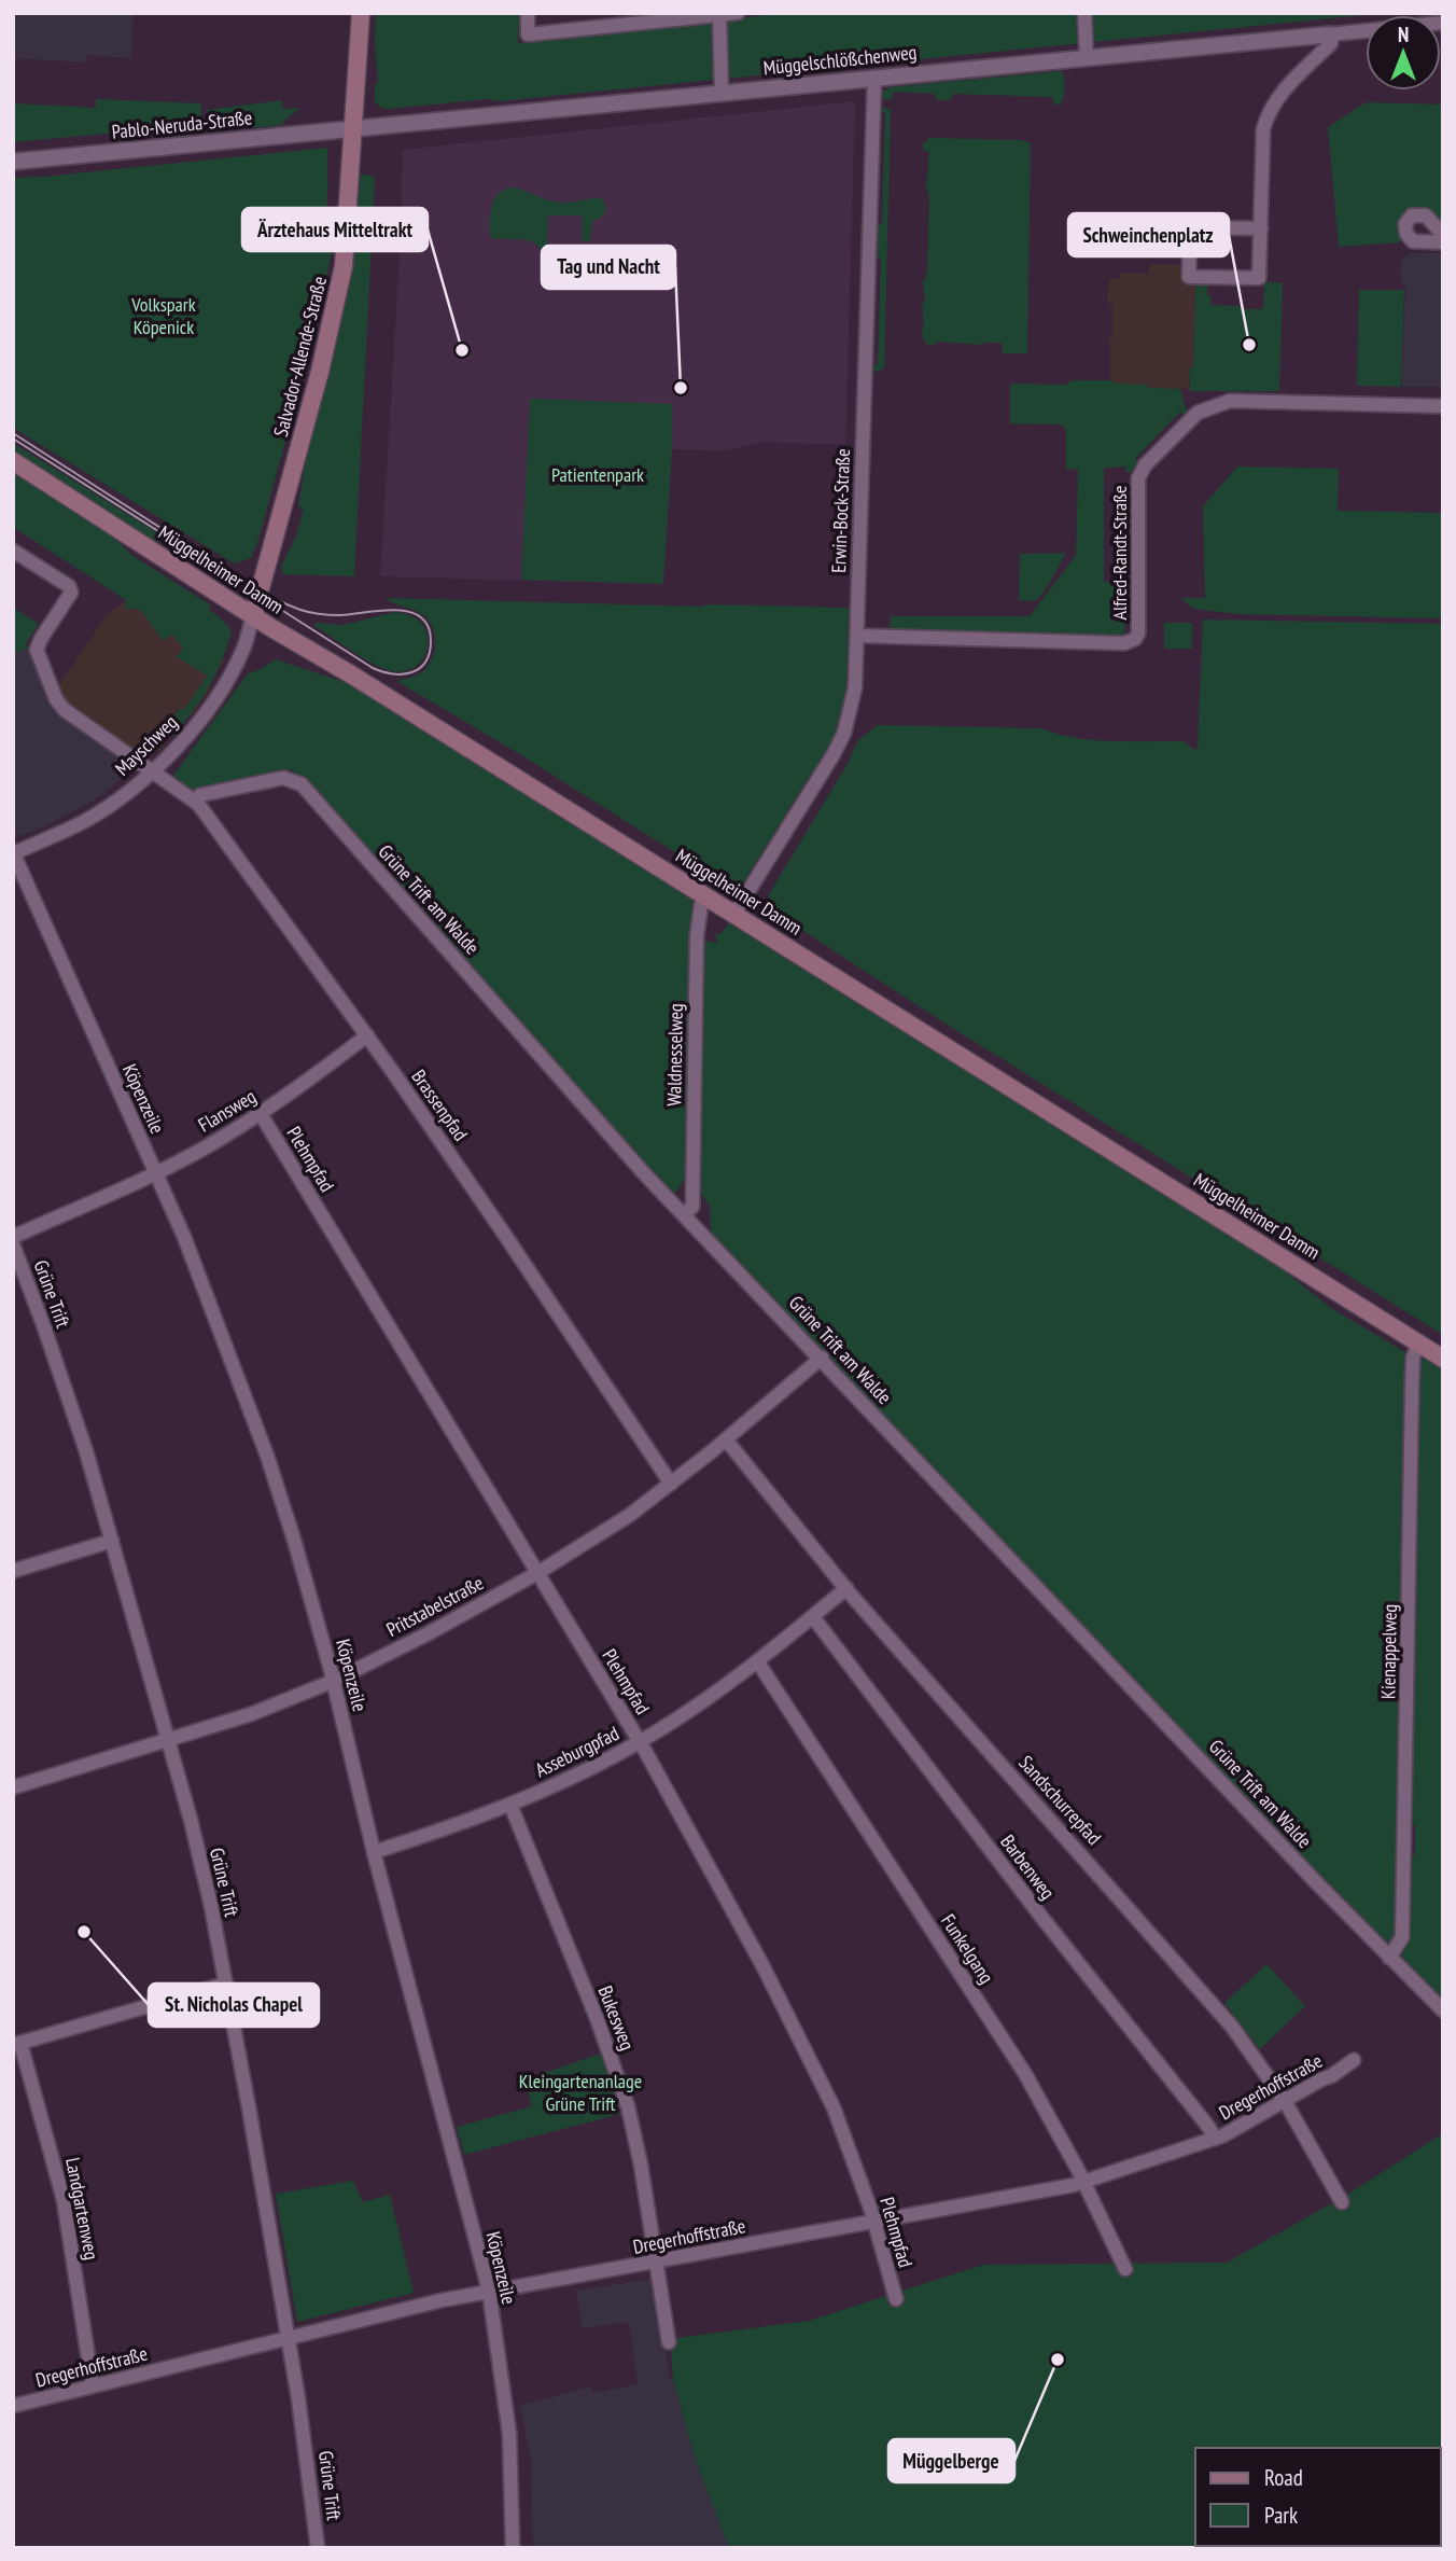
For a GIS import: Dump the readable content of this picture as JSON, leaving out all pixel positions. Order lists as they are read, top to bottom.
{
  "streets": {
    "main road": ["Salvador-Allende-Straße", "Müggelheimer Damm"],
    "street": [
      "Müggelschlößchenweg",
      "Pablo-Neruda-Straße",
      "Erwin-Bock-Straße",
      "Alfred-Randt-Straße",
      "Mayschweg",
      "Grüne Trift am Walde",
      "Waldnesselweg",
      "Köpenzeile",
      "Brassenpfad",
      "Flansweg",
      "Plehmpfad",
      "Grüne Trift",
      "Pritstabelstraße",
      "Kienappelweg",
      "Asseburgpfad",
      "Sandschurrepfad",
      "Barbenweg",
      "Funkelgang",
      "Bukesweg",
      "Dregerhoffstraße",
      "Landgartenweg"
    ]
  },
  "crossings": [
    ["Müggelschlößchenweg", "Pablo-Neruda-Straße"],
    ["Müggelschlößchenweg", "Salvador-Allende-Straße"],
    ["Müggelschlößchenweg", "Erwin-Bock-Straße"],
    ["Pablo-Neruda-Straße", "Salvador-Allende-Straße"],
    ["Salvador-Allende-Straße", "Müggelheimer Damm"],
    ["Salvador-Allende-Straße", "Mayschweg"],
    ["Erwin-Bock-Straße", "Alfred-Randt-Straße"],
    ["Erwin-Bock-Straße", "Müggelheimer Damm"],
    ["Müggelheimer Damm", "Mayschweg"],
    ["Müggelheimer Damm", "Waldnesselweg"],
    ["Müggelheimer Damm", "Kienappelweg"],
    ["Mayschweg", "Köpenzeile"],
    ["Mayschweg", "Brassenpfad"],
    ["Grüne Trift am Walde", "Waldnesselweg"],
    ["Grüne Trift am Walde", "Brassenpfad"],
    ["Grüne Trift am Walde", "Pritstabelstraße"],
    ["Grüne Trift am Walde", "Kienappelweg"],
    ["Köpenzeile", "Flansweg"],
    ["Köpenzeile", "Pritstabelstraße"],
    ["Köpenzeile", "Asseburgpfad"],
    ["Köpenzeile", "Dregerhoffstraße"],
    ["Brassenpfad", "Flansweg"],
    ["Brassenpfad", "Pritstabelstraße"],
    ["Flansweg", "Plehmpfad"],
    ["Plehmpfad", "Pritstabelstraße"],
    ["Plehmpfad", "Asseburgpfad"],
    ["Plehmpfad", "Dregerhoffstraße"],
    ["Grüne Trift", "Pritstabelstraße"],
    ["Grüne Trift", "Dregerhoffstraße"],
    ["Pritstabelstraße", "Sandschurrepfad"],
    ["Asseburgpfad", "Sandschurrepfad"],
    ["Asseburgpfad", "Barbenweg"],
    ["Asseburgpfad", "Funkelgang"],
    ["Asseburgpfad", "Bukesweg"],
    ["Sandschurrepfad", "Dregerhoffstraße"],
    ["Barbenweg", "Dregerhoffstraße"],
    ["Funkelgang", "Dregerhoffstraße"],
    ["Bukesweg", "Dregerhoffstraße"],
    ["Dregerhoffstraße", "Landgartenweg"]
  ],
  "parks": ["Volkspark Köpenick", "Patientenpark", "Kleingartenanlage Grüne Trift"],
  "places": [
    "Schweinchenplatz",
    "Ärztehaus Mitteltrakt",
    "Tag und Nacht",
    "St. Nicholas Chapel",
    "Müggelberge"
  ],
  "legend": ["Road", "Park"],
  "north": "top"
}
